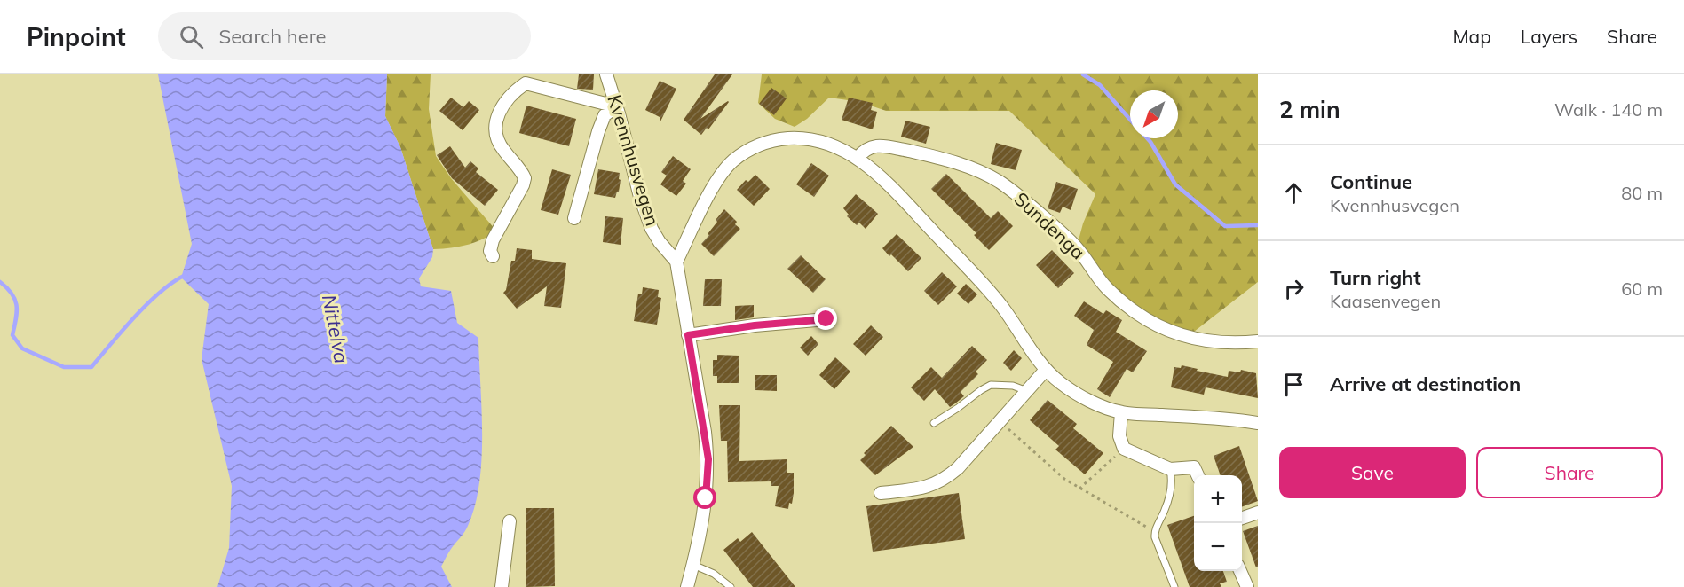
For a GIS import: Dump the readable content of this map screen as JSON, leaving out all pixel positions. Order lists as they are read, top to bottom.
{
  "streets": {
    "street": ["Kvennhusvegen", "Sundenga"]
  },
  "water": ["Nittelva"],
  "north": "bottom left",
  "page": {
    "header": "Pinpoint",
    "search": "Search here",
    "nav": ["Map", "Layers", "Share"],
    "heading": ["2 min", "Walk · 140 m"],
    "list": [
      ["Continue", "Kvennhusvegen", "80 m"],
      ["Turn right", "Kaasenvegen", "60 m"],
      "Arrive at destination"
    ],
    "buttons": ["Save", "Share"],
    "map_buttons": ["+", "−"]
  }
}
